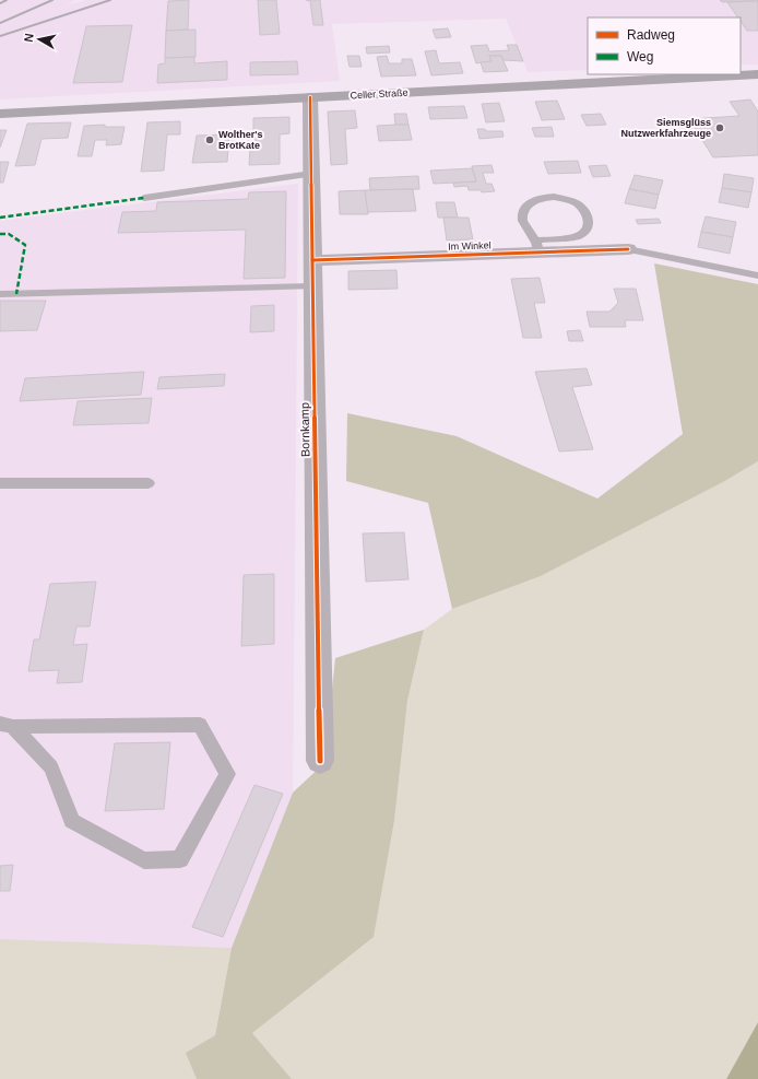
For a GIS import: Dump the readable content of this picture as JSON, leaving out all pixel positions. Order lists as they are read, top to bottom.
{
  "streets": {
    "main road": ["Celler Straße"],
    "street": ["Im Winkel", "Bornkamp"]
  },
  "crossings": [
    ["Celler Straße", "Bornkamp"],
    ["Im Winkel", "Bornkamp"]
  ],
  "places": ["Siemsglüss Nutzwerkfahrzeuge", "Wolther's BrotKate"],
  "legend": ["Radweg", "Weg"],
  "north": "left"
}
